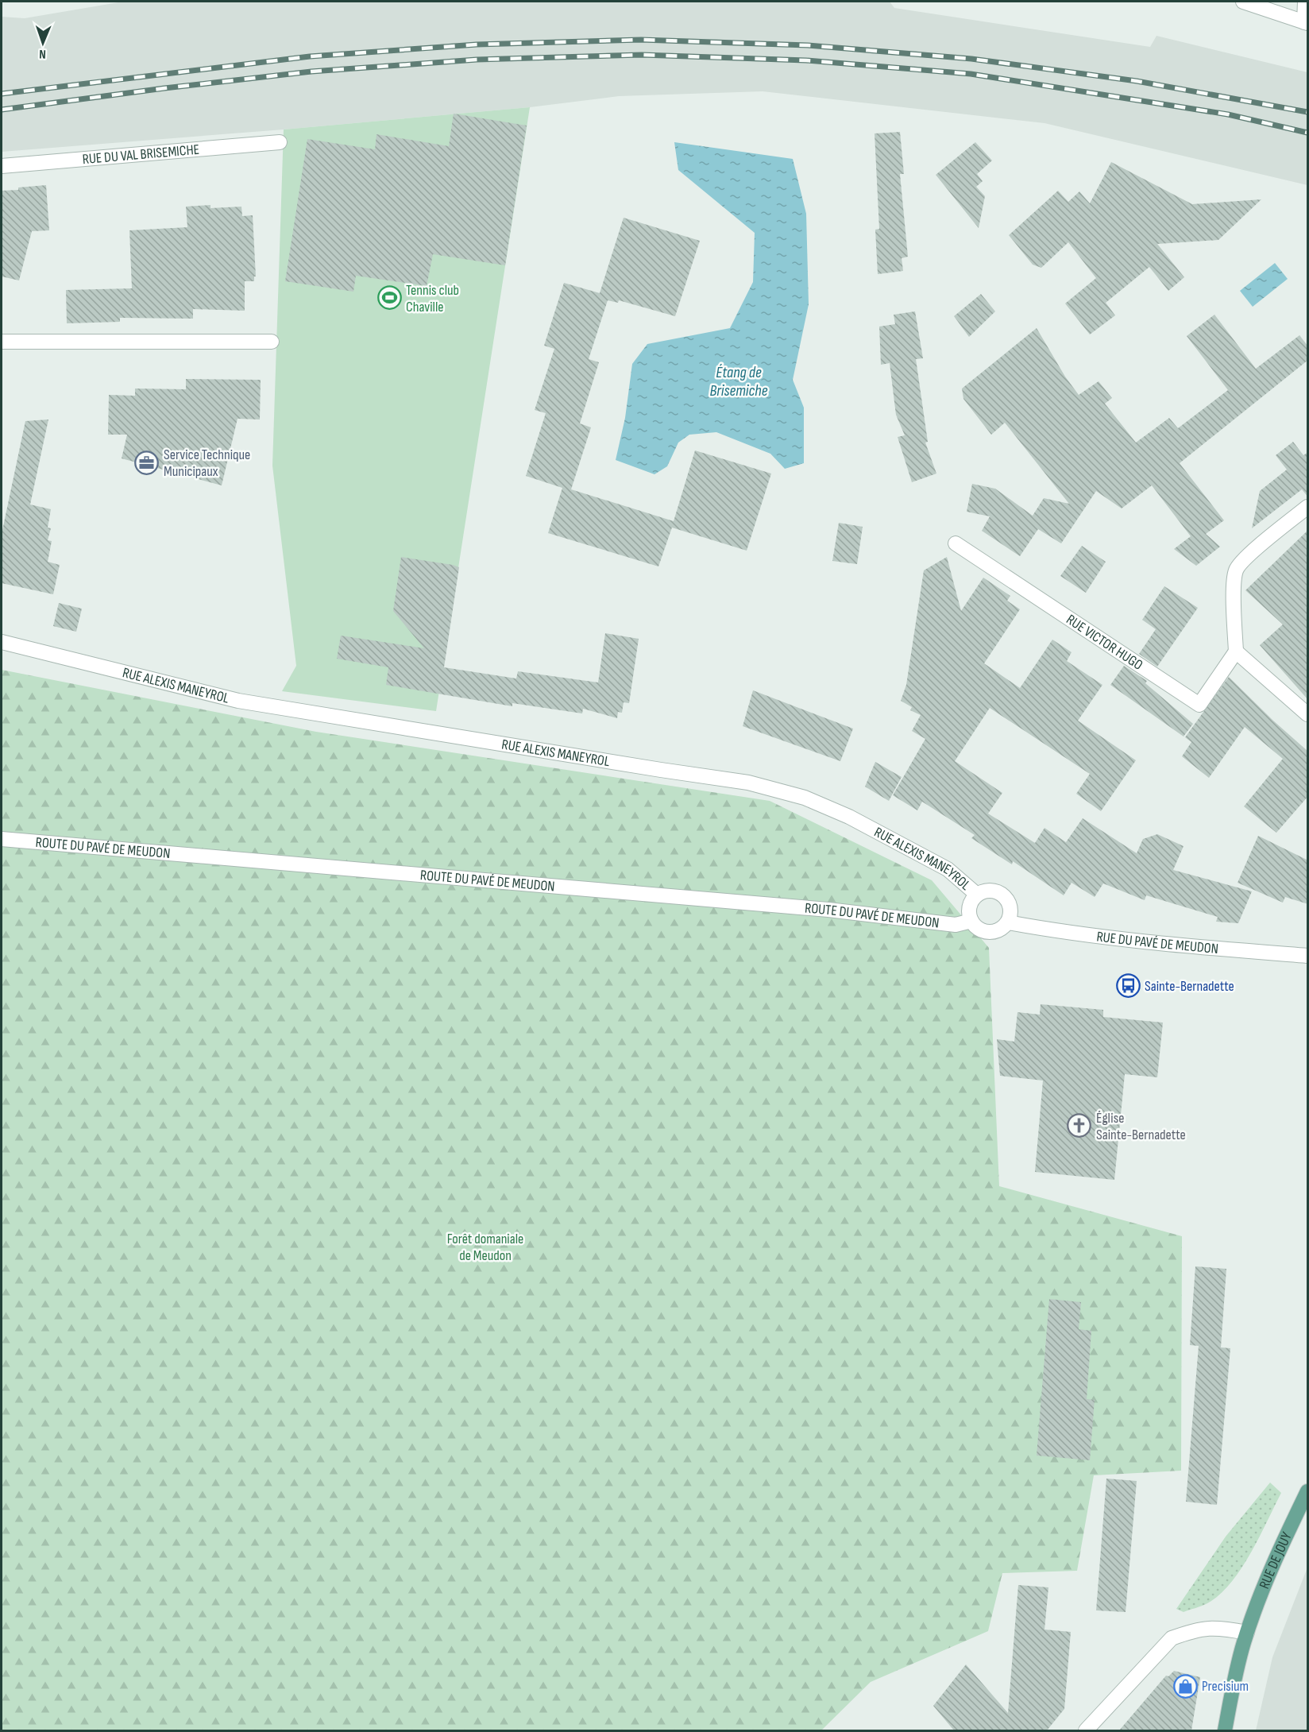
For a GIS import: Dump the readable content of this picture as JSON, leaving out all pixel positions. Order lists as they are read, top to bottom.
{
  "streets": {
    "main road": ["RUE DE JOUY"],
    "street": [
      "RUE DU VAL BRISEMICHE",
      "RUE VICTOR HUGO",
      "RUE ALEXIS MANEYROL",
      "ROUTE DU PAVÉ DE MEUDON",
      "RUE DU PAVÉ DE MEUDON"
    ]
  },
  "crossings": [
    ["RUE ALEXIS MANEYROL", "ROUTE DU PAVÉ DE MEUDON"],
    ["RUE ALEXIS MANEYROL", "RUE DU PAVÉ DE MEUDON"],
    ["ROUTE DU PAVÉ DE MEUDON", "RUE DU PAVÉ DE MEUDON"]
  ],
  "water": ["Étang de Brisemiche"],
  "parks": ["Forêt domaniale de Meudon"],
  "places": {
    "sports": ["Tennis club Chaville"],
    "office": ["Service Technique Municipaux"],
    "bus stop": ["Sainte-Bernadette"],
    "church": ["Église Sainte-Bernadette"],
    "shop": ["Precisium"]
  },
  "north": "bottom"
}
